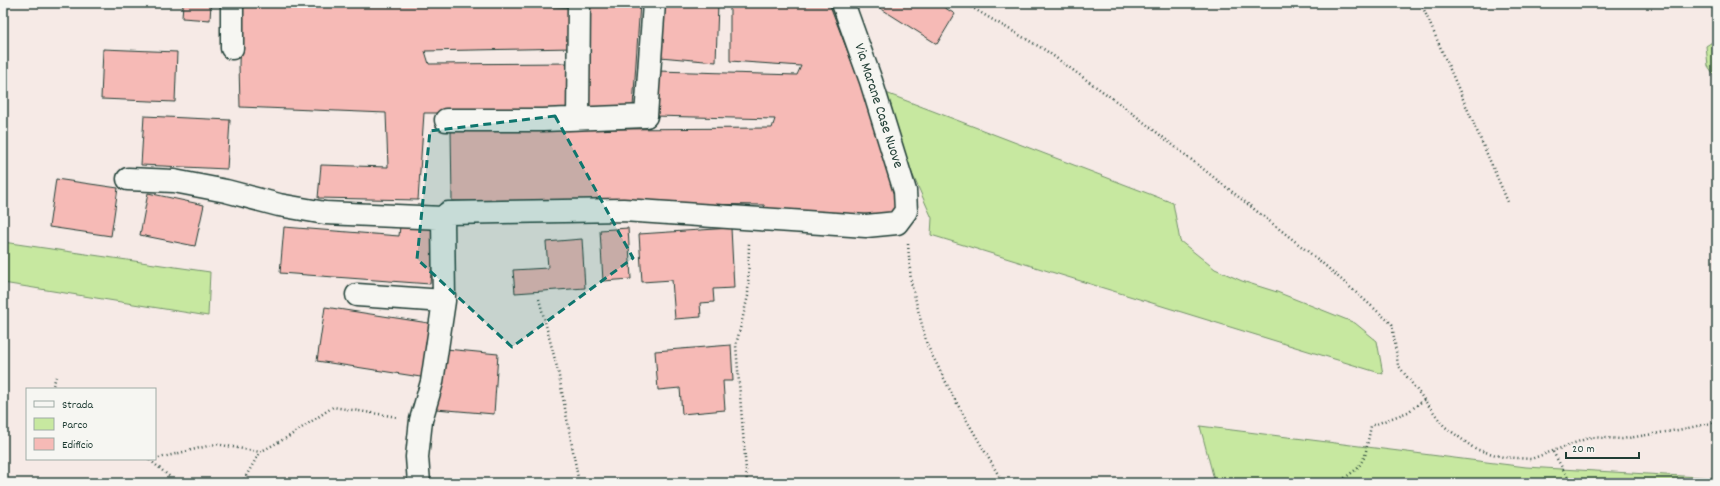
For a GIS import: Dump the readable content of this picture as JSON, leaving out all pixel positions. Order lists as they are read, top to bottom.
{
  "streets": {
    "street": ["Via Marane Case Nuove"]
  },
  "legend": ["Strada", "Parco", "Edificio"],
  "scale_bar": "20 m"
}
